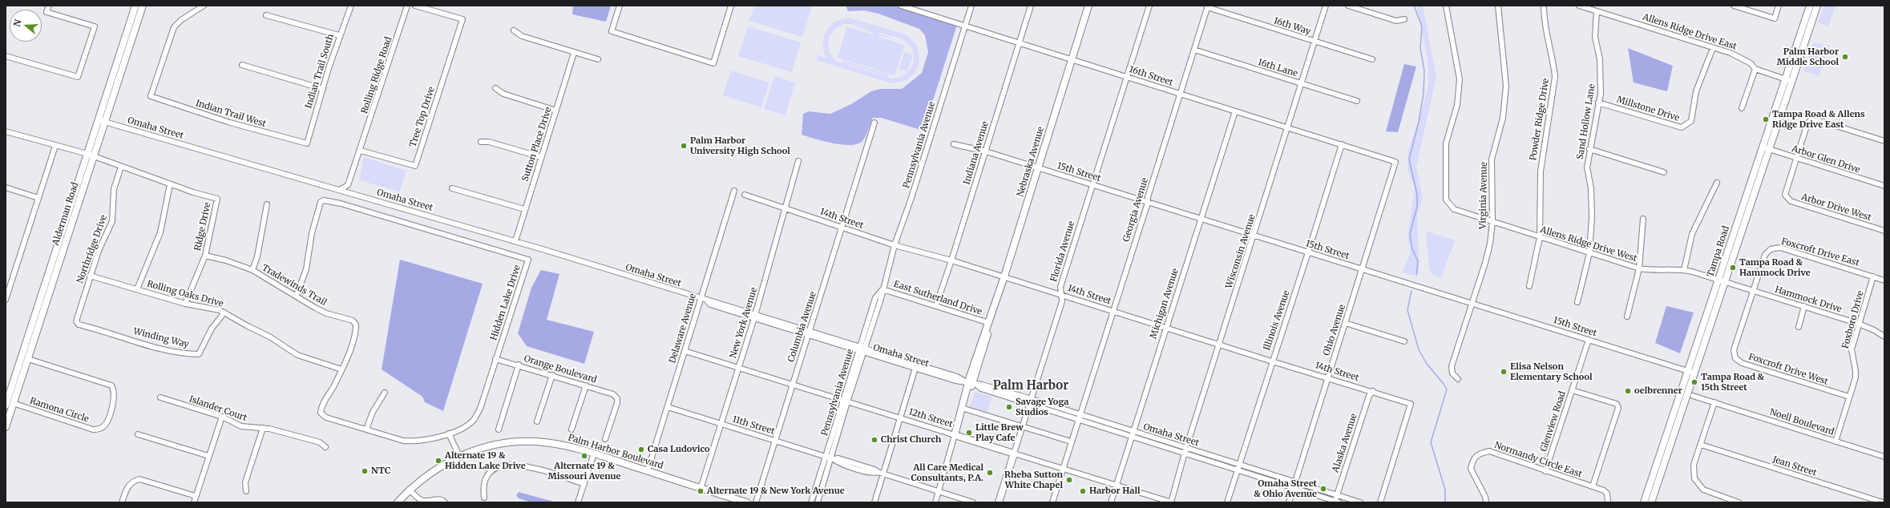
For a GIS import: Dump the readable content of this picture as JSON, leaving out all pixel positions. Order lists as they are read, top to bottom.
{
  "streets": {
    "main road": [
      "Nebraska Avenue",
      "Alderman Road",
      "Florida Avenue",
      "Tampa Road",
      "12th Street",
      "Palm Harbor Boulevard"
    ],
    "street": [
      "16th Way",
      "Allens Ridge Drive East",
      "16th Lane",
      "Indian Trail South",
      "Rolling Ridge Road",
      "16th Street",
      "Millstone Drive",
      "Indian Trail West",
      "Tree Top Drive",
      "Powder Ridge Drive",
      "Sand Hollow Lane",
      "Omaha Street",
      "Sutton Place Drive",
      "Pennsylvania Avenue",
      "Indiana Avenue",
      "Arbor Glen Drive",
      "15th Street",
      "Virginia Avenue",
      "Arbor Drive West",
      "Georgia Avenue",
      "14th Street",
      "Ridge Drive",
      "Allens Ridge Drive West",
      "Northridge Drive",
      "Wisconsin Avenue",
      "Foxcroft Drive East",
      "Tradewinds Trail",
      "Rolling Oaks Drive",
      "East Sutherland Drive",
      "Hammock Drive",
      "Hidden Lake Drive",
      "Michigan Avenue",
      "Foxboro Drive",
      "Illinois Avenue",
      "New York Avenue",
      "Columbia Avenue",
      "Delaware Avenue",
      "Ohio Avenue",
      "Winding Way",
      "Orange Boulevard",
      "Foxcroft Drive West",
      "Islander Court",
      "Ramona Circle",
      "Glenview Road",
      "Noell Boulevard",
      "11th Street",
      "Alaska Avenue",
      "Normandy Circle East",
      "Jean Street"
    ]
  },
  "crossings": [
    ["16th Way", "Georgia Avenue"],
    ["16th Way", "Wisconsin Avenue"],
    ["Allens Ridge Drive East", "Millstone Drive"],
    ["Allens Ridge Drive East", "Sand Hollow Lane"],
    ["Allens Ridge Drive East", "Tampa Road"],
    ["16th Lane", "Georgia Avenue"],
    ["16th Lane", "Wisconsin Avenue"],
    ["Indian Trail South", "Indian Trail West"],
    ["Rolling Ridge Road", "Tree Top Drive"],
    ["Rolling Ridge Road", "Omaha Street"],
    ["16th Street", "Pennsylvania Avenue"],
    ["16th Street", "Indiana Avenue"],
    ["16th Street", "Nebraska Avenue"],
    ["16th Street", "Georgia Avenue"],
    ["16th Street", "Florida Avenue"],
    ["16th Street", "Wisconsin Avenue"],
    ["16th Street", "Michigan Avenue"],
    ["16th Street", "Illinois Avenue"],
    ["16th Street", "Ohio Avenue"],
    ["Millstone Drive", "Sand Hollow Lane"],
    ["Powder Ridge Drive", "Allens Ridge Drive West"],
    ["Sand Hollow Lane", "Allens Ridge Drive West"],
    ["Omaha Street", "Sutton Place Drive"],
    ["Omaha Street", "Pennsylvania Avenue"],
    ["Omaha Street", "Nebraska Avenue"],
    ["Omaha Street", "Georgia Avenue"],
    ["Omaha Street", "Alderman Road"],
    ["Omaha Street", "Florida Avenue"],
    ["Omaha Street", "Wisconsin Avenue"],
    ["Omaha Street", "Michigan Avenue"],
    ["Omaha Street", "Illinois Avenue"],
    ["Omaha Street", "New York Avenue"],
    ["Omaha Street", "Columbia Avenue"],
    ["Omaha Street", "Delaware Avenue"],
    ["Omaha Street", "Ohio Avenue"],
    ["Omaha Street", "Alaska Avenue"],
    ["Pennsylvania Avenue", "14th Street"],
    ["Pennsylvania Avenue", "East Sutherland Drive"],
    ["Pennsylvania Avenue", "12th Street"],
    ["Pennsylvania Avenue", "11th Street"],
    ["Indiana Avenue", "15th Street"],
    ["Indiana Avenue", "14th Street"],
    ["Indiana Avenue", "East Sutherland Drive"],
    ["Arbor Glen Drive", "Arbor Drive West"],
    ["Arbor Glen Drive", "Tampa Road"],
    ["Nebraska Avenue", "15th Street"],
    ["Nebraska Avenue", "14th Street"],
    ["Nebraska Avenue", "East Sutherland Drive"],
    ["Nebraska Avenue", "12th Street"],
    ["Nebraska Avenue", "11th Street"],
    ["15th Street", "Virginia Avenue"],
    ["15th Street", "Georgia Avenue"],
    ["15th Street", "Florida Avenue"],
    ["15th Street", "Wisconsin Avenue"],
    ["15th Street", "Tampa Road"],
    ["15th Street", "Michigan Avenue"],
    ["15th Street", "Illinois Avenue"],
    ["15th Street", "Ohio Avenue"],
    ["15th Street", "Glenview Road"],
    ["Virginia Avenue", "Allens Ridge Drive West"],
    ["Georgia Avenue", "14th Street"],
    ["Alderman Road", "Ramona Circle"],
    ["14th Street", "Florida Avenue"],
    ["14th Street", "Wisconsin Avenue"],
    ["14th Street", "Michigan Avenue"],
    ["14th Street", "Illinois Avenue"],
    ["14th Street", "New York Avenue"],
    ["14th Street", "Columbia Avenue"],
    ["14th Street", "Ohio Avenue"],
    ["14th Street", "Alaska Avenue"],
    ["Ridge Drive", "Tradewinds Trail"],
    ["Ridge Drive", "Rolling Oaks Drive"],
    ["Allens Ridge Drive West", "Tampa Road"],
    ["Allens Ridge Drive West", "Hammock Drive"],
    ["Northridge Drive", "Rolling Oaks Drive"],
    ["Northridge Drive", "Winding Way"],
    ["Florida Avenue", "12th Street"],
    ["Wisconsin Avenue", "12th Street"],
    ["Tampa Road", "Hammock Drive"],
    ["Foxcroft Drive East", "Hammock Drive"],
    ["Foxcroft Drive East", "Foxboro Drive"],
    ["Foxcroft Drive East", "Foxcroft Drive West"],
    ["Tradewinds Trail", "Rolling Oaks Drive"],
    ["Tradewinds Trail", "Hidden Lake Drive"],
    ["Rolling Oaks Drive", "Winding Way"],
    ["Hammock Drive", "Foxboro Drive"],
    ["Hammock Drive", "Foxcroft Drive West"],
    ["Hidden Lake Drive", "Orange Boulevard"],
    ["Michigan Avenue", "12th Street"],
    ["Foxboro Drive", "Foxcroft Drive West"],
    ["Foxboro Drive", "Noell Boulevard"],
    ["New York Avenue", "12th Street"],
    ["New York Avenue", "11th Street"],
    ["New York Avenue", "Palm Harbor Boulevard"],
    ["Columbia Avenue", "12th Street"],
    ["Columbia Avenue", "11th Street"],
    ["Delaware Avenue", "12th Street"],
    ["Delaware Avenue", "11th Street"],
    ["Delaware Avenue", "Palm Harbor Boulevard"],
    ["Glenview Road", "Normandy Circle East"]
  ],
  "districts": ["Palm Harbor"],
  "places": [
    "Palm Harbor Middle School",
    "Tampa Road & Allens Ridge Drive East",
    "Palm Harbor University High School",
    "Tampa Road & Hammock Drive",
    "Elisa Nelson Elementary School",
    "Tampa Road & 15th Street",
    "oelbrenner",
    "Savage Yoga Studios",
    "Little Brew Play Cafe",
    "Christ Church",
    "Casa Ludovico",
    "Alternate 19 & Missouri Avenue",
    "Alternate 19 & Hidden Lake Drive",
    "NTC",
    "All Care Medical Consultants, P.A.",
    "Rheba Sutton White Chapel",
    "Omaha Street & Ohio Avenue",
    "Alternate 19 & New York Avenue",
    "Harbor Hall"
  ],
  "north": "left"
}
